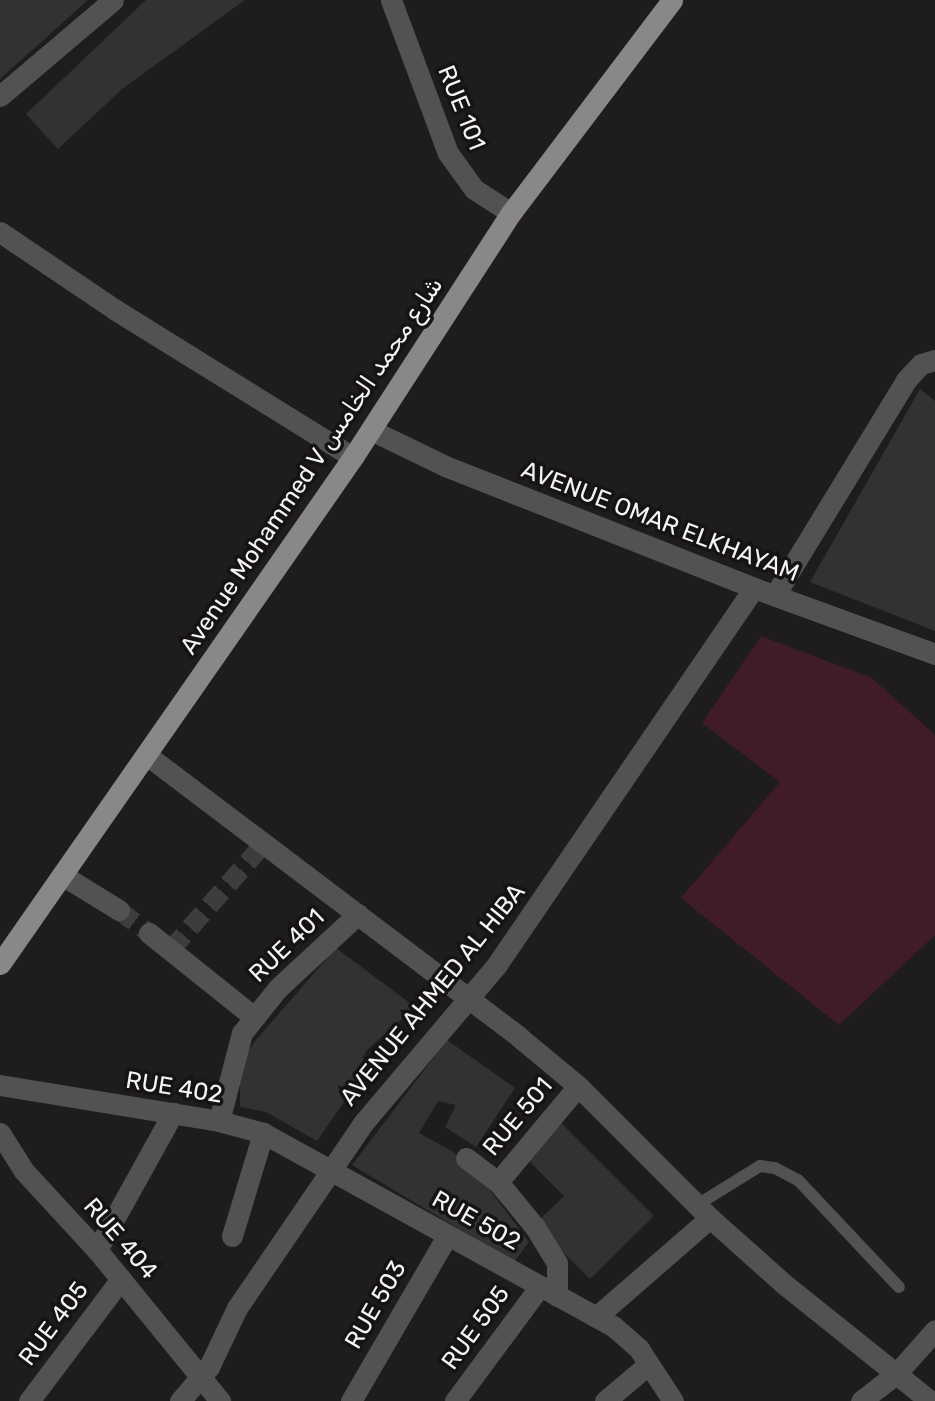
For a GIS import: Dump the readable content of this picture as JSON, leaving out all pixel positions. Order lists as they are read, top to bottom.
{
  "streets": {
    "main road": ["Avenue Mohammed V شارع محمد الخامس"],
    "street": [
      "RUE 101",
      "AVENUE OMAR ELKHAYAM",
      "RUE 401",
      "AVENUE AHMED AL HIBA",
      "RUE 402",
      "RUE 501",
      "RUE 502",
      "RUE 404",
      "RUE 503",
      "RUE 405",
      "RUE 505"
    ]
  },
  "crossings": [
    ["RUE 101", "Avenue Mohammed V شارع محمد الخامس"],
    ["Avenue Mohammed V شارع محمد الخامس", "AVENUE OMAR ELKHAYAM"],
    ["AVENUE OMAR ELKHAYAM", "AVENUE AHMED AL HIBA"],
    ["RUE 401", "RUE 402"],
    ["AVENUE AHMED AL HIBA", "RUE 402"],
    ["AVENUE AHMED AL HIBA", "RUE 502"],
    ["AVENUE AHMED AL HIBA", "RUE 404"],
    ["RUE 402", "RUE 502"],
    ["RUE 501", "RUE 502"],
    ["RUE 501", "RUE 505"],
    ["RUE 502", "RUE 503"],
    ["RUE 502", "RUE 505"],
    ["RUE 404", "RUE 405"]
  ]
}
